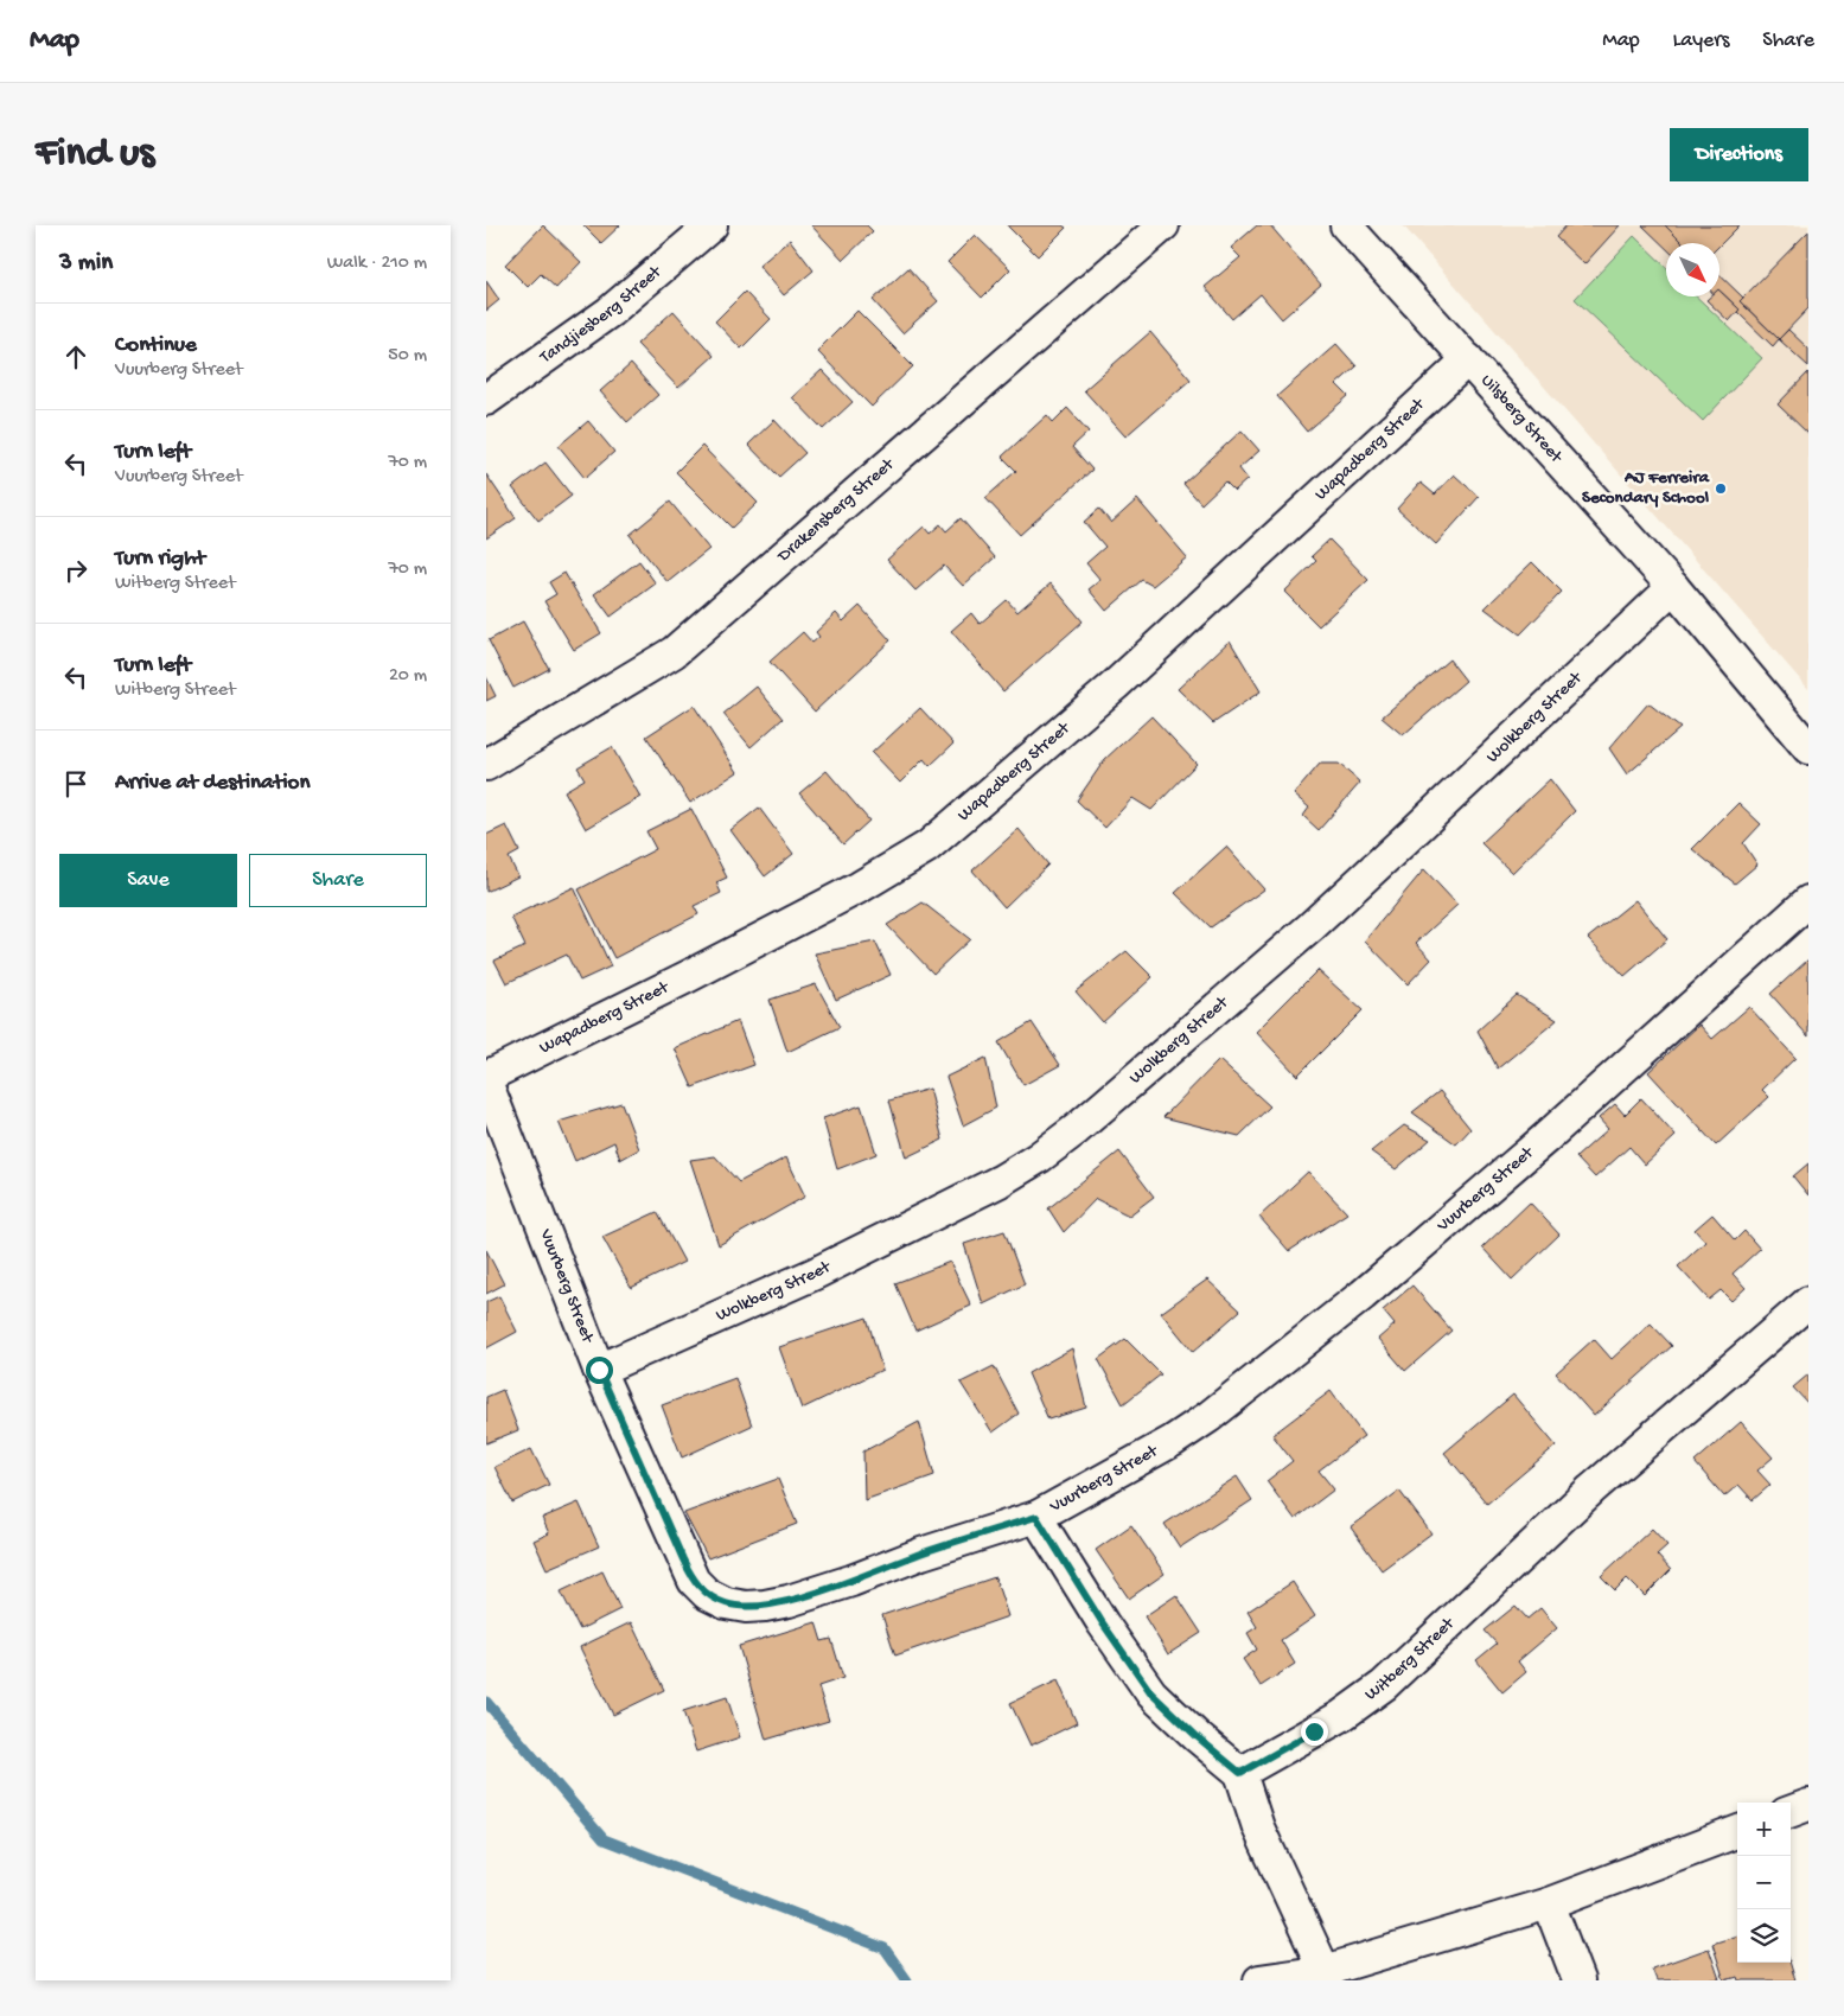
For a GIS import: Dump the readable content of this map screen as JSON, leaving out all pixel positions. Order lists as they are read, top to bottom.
{
  "streets": {
    "street": [
      "Tandjiesberg Street",
      "Uilsberg Street",
      "Wapadberg Street",
      "Drakensberg Street",
      "Wolkberg Street",
      "Vuurberg Street",
      "Witberg Street"
    ]
  },
  "crossings": [
    ["Uilsberg Street", "Wapadberg Street"],
    ["Uilsberg Street", "Wolkberg Street"],
    ["Wapadberg Street", "Vuurberg Street"],
    ["Wolkberg Street", "Vuurberg Street"]
  ],
  "places": ["AJ Ferreira Secondary School"],
  "north": "bottom right",
  "page": {
    "header": "Map",
    "nav": ["Map", "Layers", "Share"],
    "buttons": [
      "Directions",
      ["Save", "Share"]
    ],
    "title": "Find us",
    "heading": ["3 min", "Walk · 210 m"],
    "list": [
      ["Continue", "Vuurberg Street", "50 m"],
      ["Turn left", "Vuurberg Street", "70 m"],
      ["Turn right", "Witberg Street", "70 m"],
      ["Turn left", "Witberg Street", "20 m"],
      "Arrive at destination"
    ],
    "map_buttons": ["+", "−"]
  }
}
